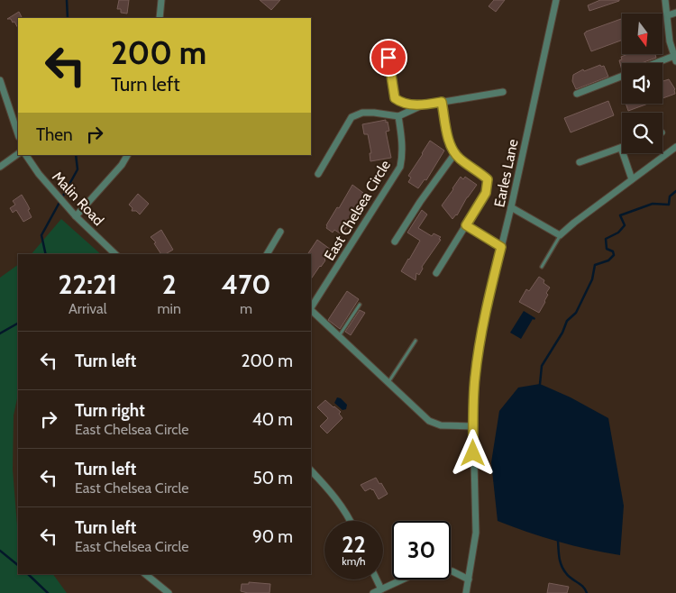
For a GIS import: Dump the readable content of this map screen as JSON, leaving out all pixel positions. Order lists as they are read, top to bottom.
{
  "streets": {
    "street": ["Earles Lane", "Malin Road", "East Chelsea Circle"]
  },
  "crossings": [
    ["Earles Lane", "East Chelsea Circle"]
  ],
  "north": "bottom",
  "page": {
    "turn": ["200 m", "Turn left"],
    "then": "Then",
    "eta": [
      "22:21",
      "Arrival",
      "2",
      "min",
      "470",
      "m"
    ],
    "list": [
      {
        "name": "Turn left",
        "value": "200 m"
      },
      {
        "name": "Turn right",
        "note": "East Chelsea Circle",
        "value": "40 m"
      },
      {
        "name": "Turn left",
        "note": "East Chelsea Circle",
        "value": "50 m"
      },
      {
        "name": "Turn left",
        "note": "East Chelsea Circle",
        "value": "90 m"
      }
    ],
    "speed": "22 km/h",
    "limit": "30"
  }
}
